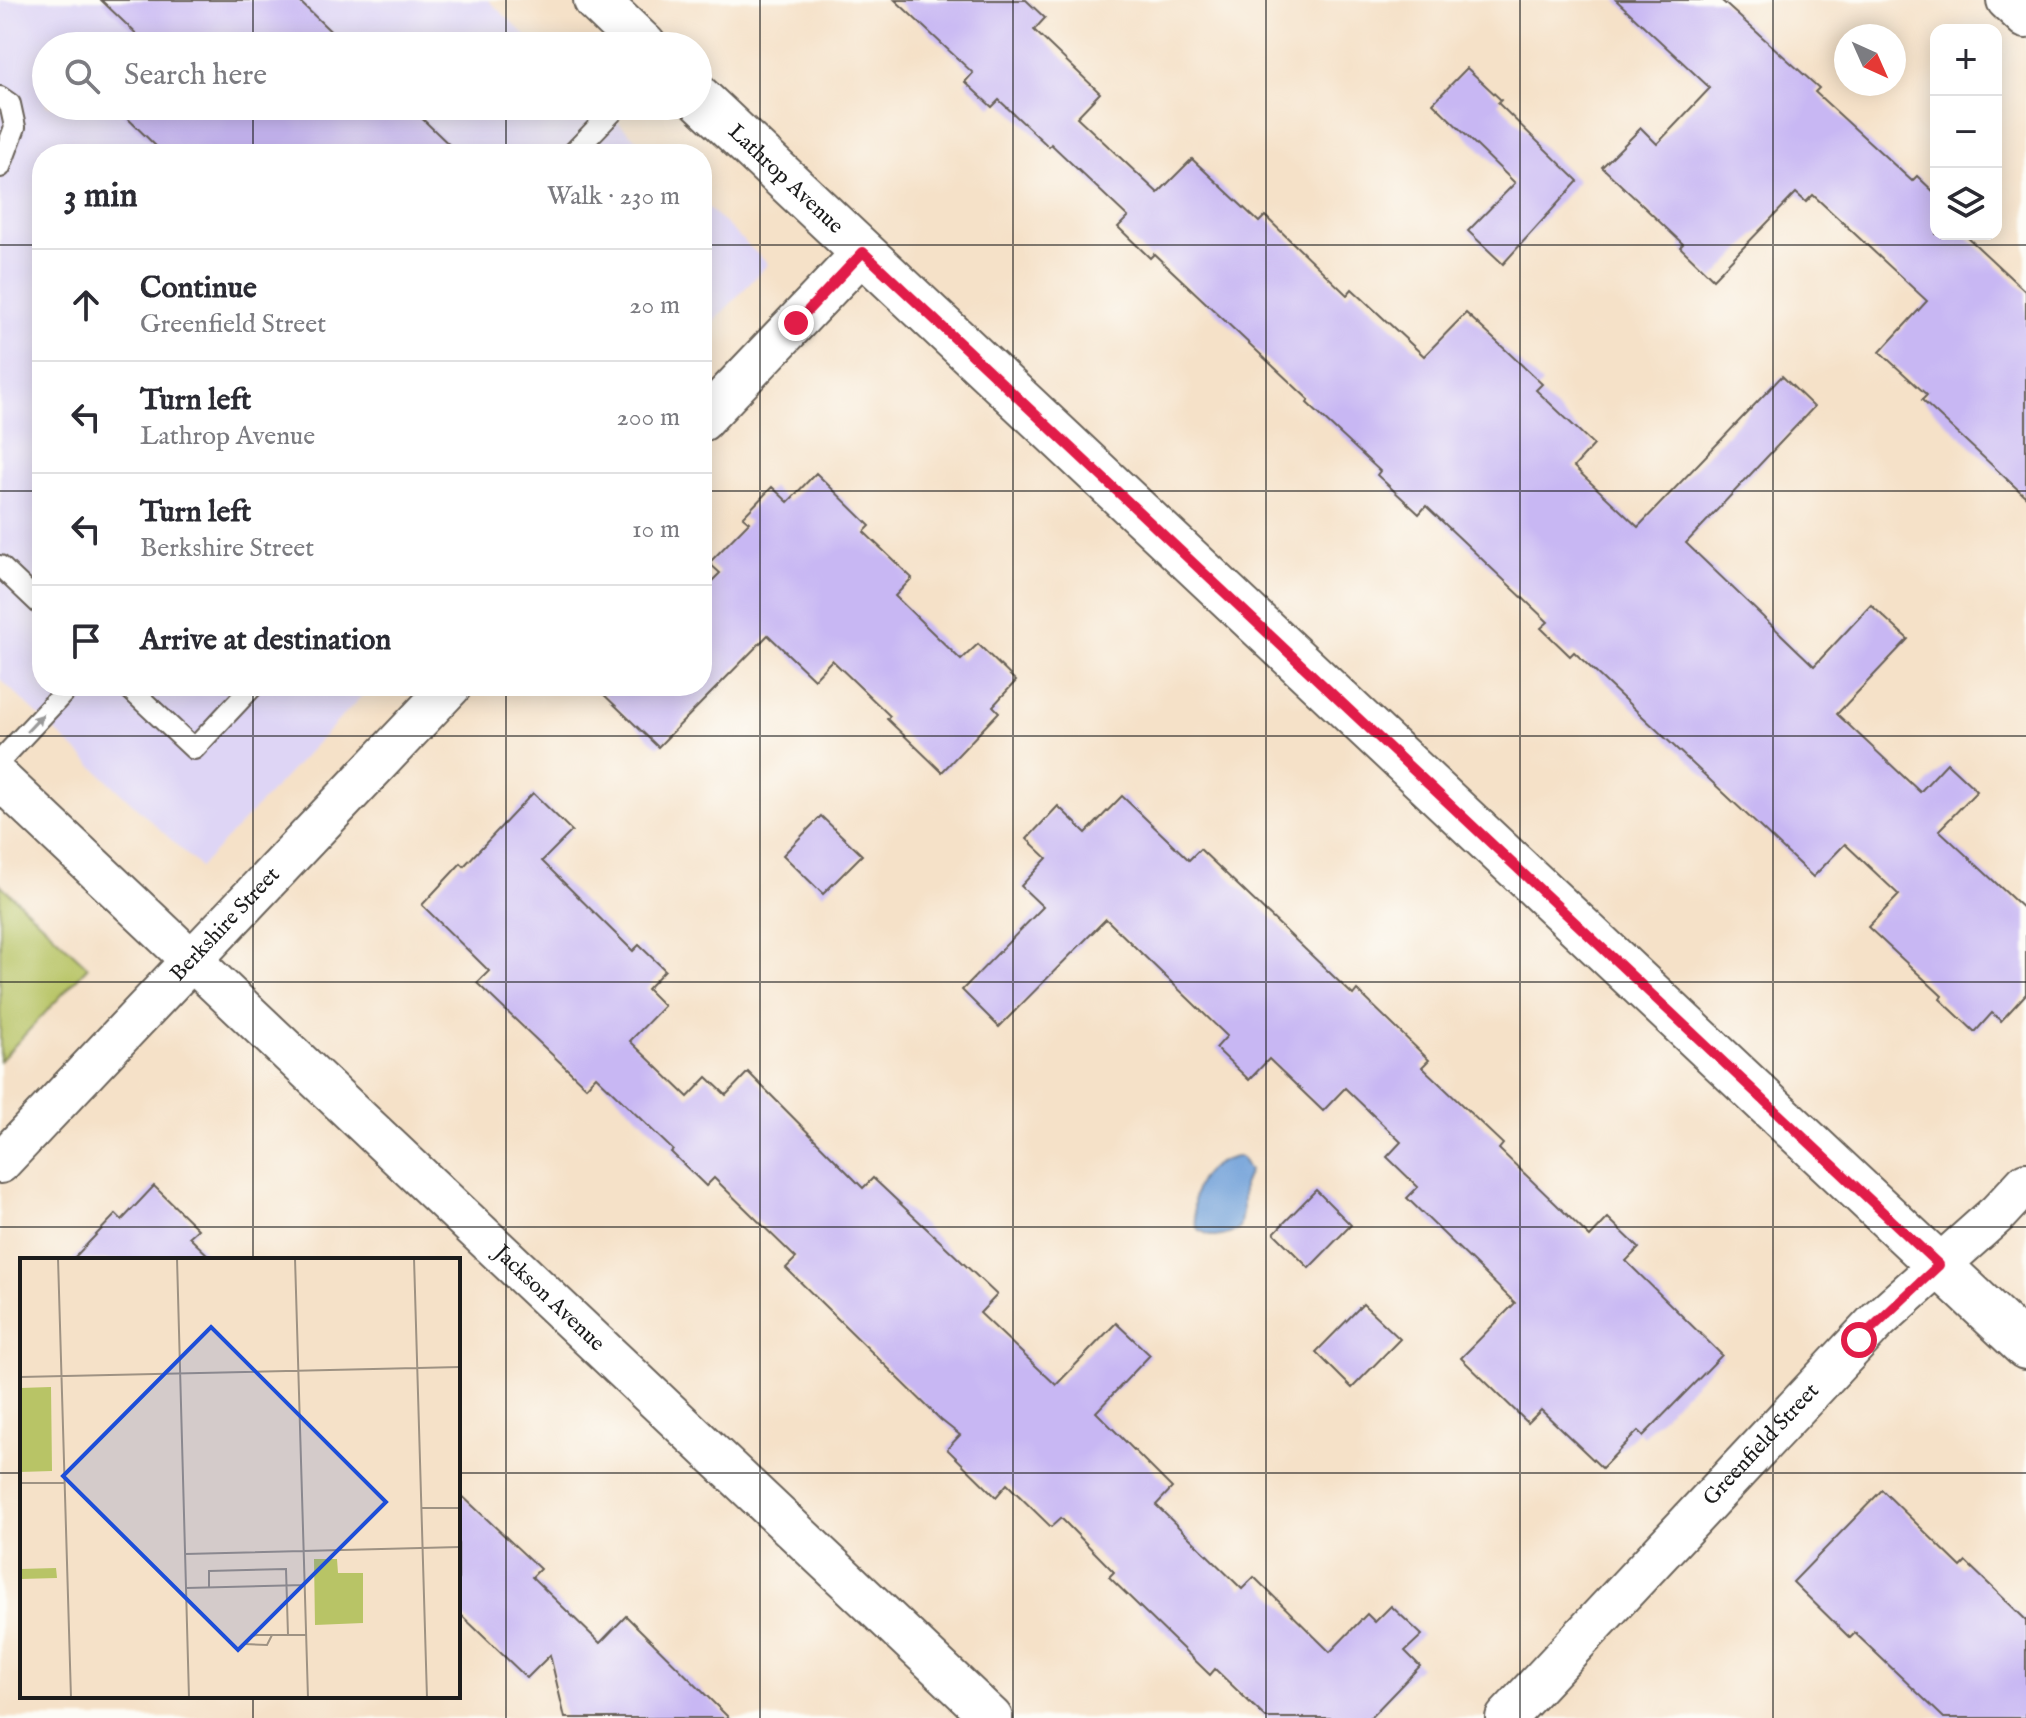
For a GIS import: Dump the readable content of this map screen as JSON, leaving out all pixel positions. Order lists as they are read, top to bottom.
{
  "streets": {
    "street": [
      "Lathrop Avenue",
      "Berkshire Street",
      "Jackson Avenue",
      "Greenfield Street"
    ]
  },
  "crossings": [
    ["Lathrop Avenue", "Greenfield Street"],
    ["Berkshire Street", "Jackson Avenue"]
  ],
  "north": "bottom right",
  "page": {
    "map_buttons": ["+", "−"],
    "search": "Search here",
    "heading": ["3 min", "Walk · 230 m"],
    "list": [
      ["Continue", "Greenfield Street", "20 m"],
      ["Turn left", "Lathrop Avenue", "200 m"],
      ["Turn left", "Berkshire Street", "10 m"],
      "Arrive at destination"
    ]
  }
}
